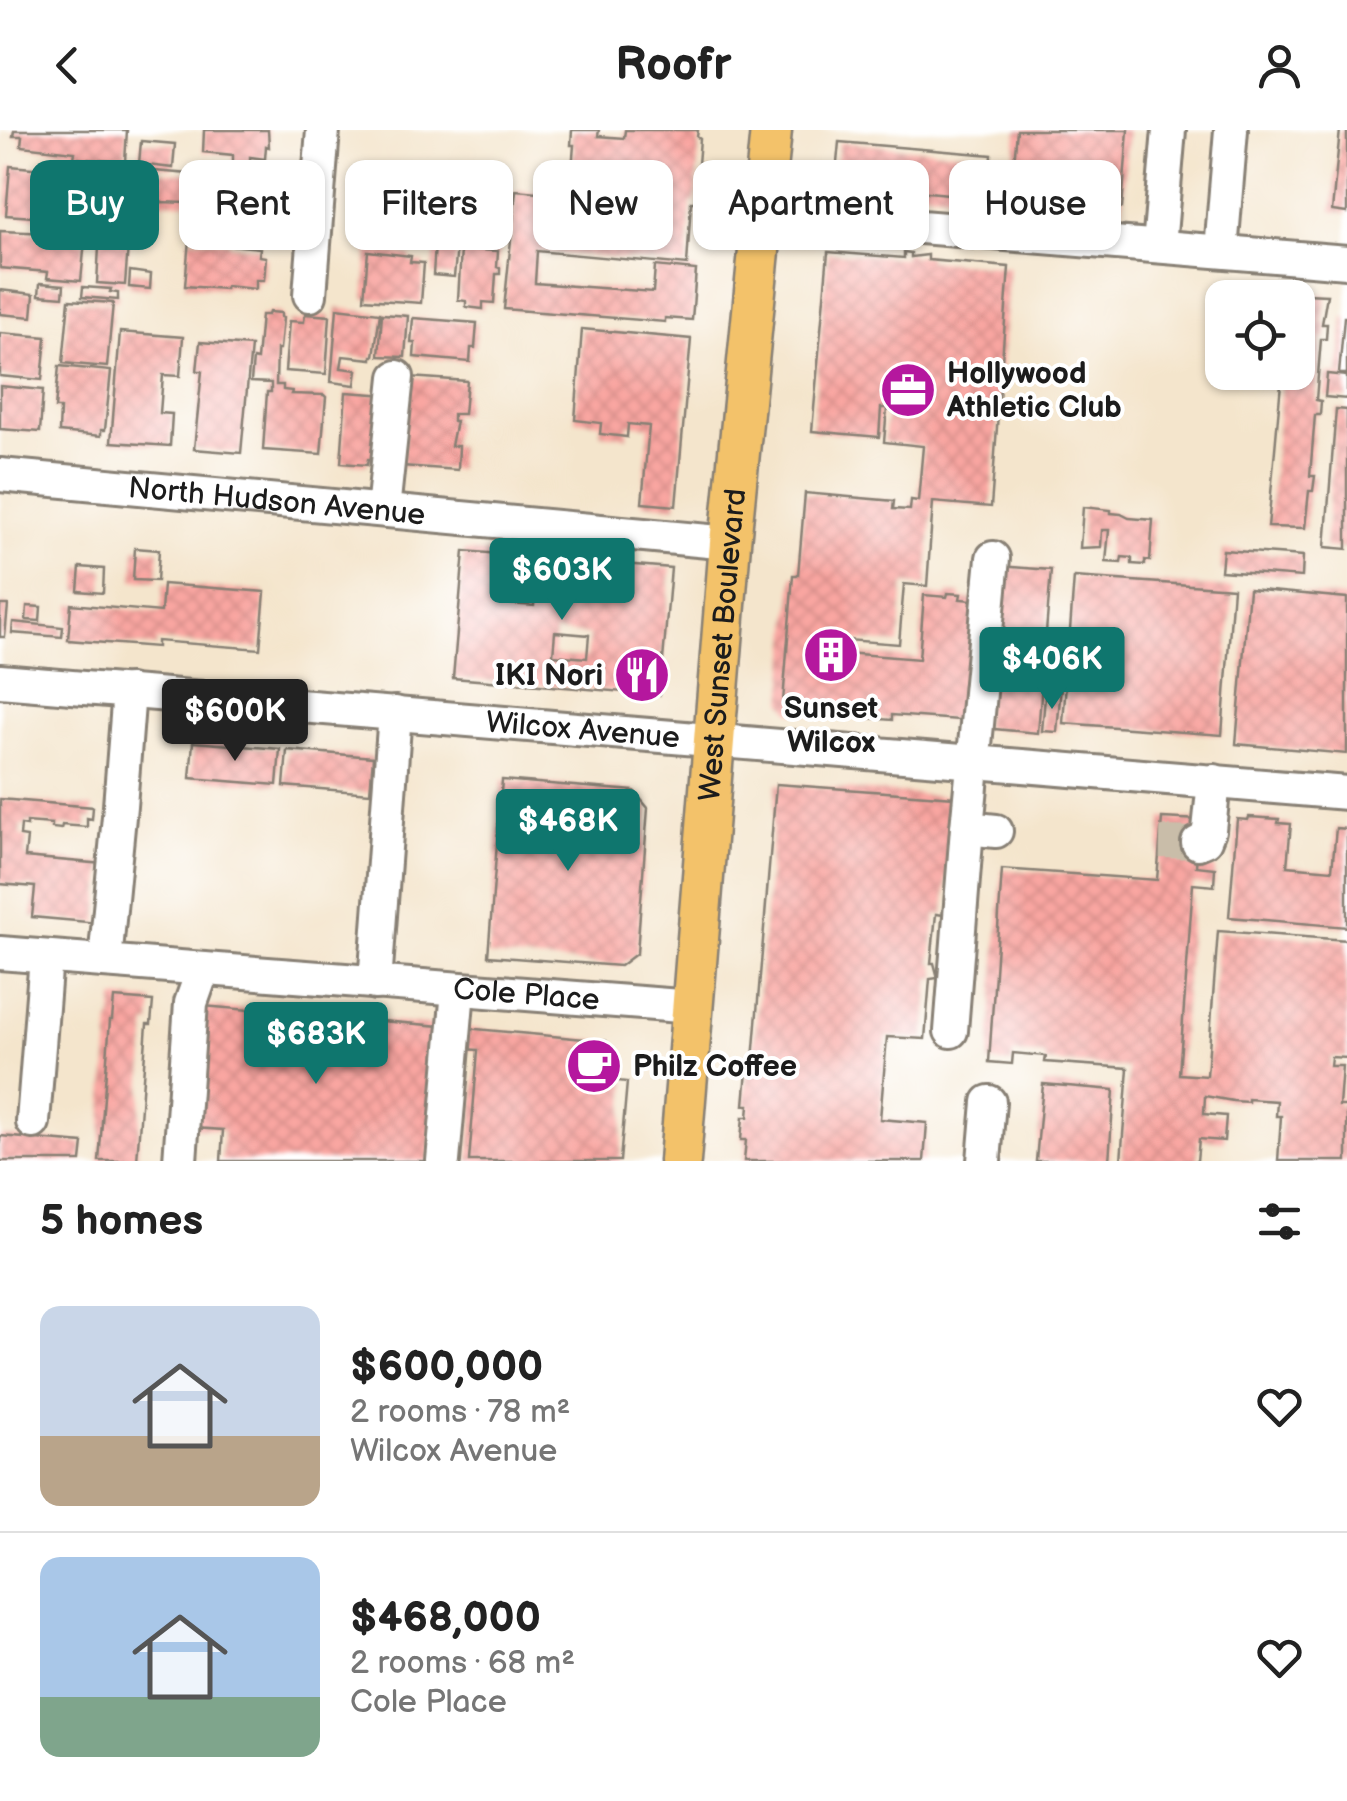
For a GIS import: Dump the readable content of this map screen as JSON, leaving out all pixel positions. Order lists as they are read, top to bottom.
{
  "streets": {
    "main road": ["West Sunset Boulevard"],
    "street": ["North Hudson Avenue", "Wilcox Avenue", "Cole Place"]
  },
  "crossings": [
    ["North Hudson Avenue", "West Sunset Boulevard"],
    ["West Sunset Boulevard", "Wilcox Avenue"],
    ["West Sunset Boulevard", "Cole Place"]
  ],
  "places": {
    "office": ["Hollywood Athletic Club"],
    "building": ["Sunset Wilcox"],
    "restaurant": ["IKI Nori"],
    "cafe": ["Philz Coffee"]
  },
  "page": {
    "header": "Roofr",
    "chip": [
      "Buy",
      "Rent",
      "Filters",
      "New",
      "Apartment",
      "House"
    ],
    "price": [
      "$603K",
      "$406K",
      "$600K",
      "$468K",
      "$683K"
    ],
    "heading": "5 homes",
    "list": [
      {
        "name": "$600,000",
        "note": "2 rooms · 78 m² · Wilcox Avenue"
      },
      {
        "name": "$468,000",
        "note": "2 rooms · 68 m² · Cole Place"
      }
    ]
  }
}
